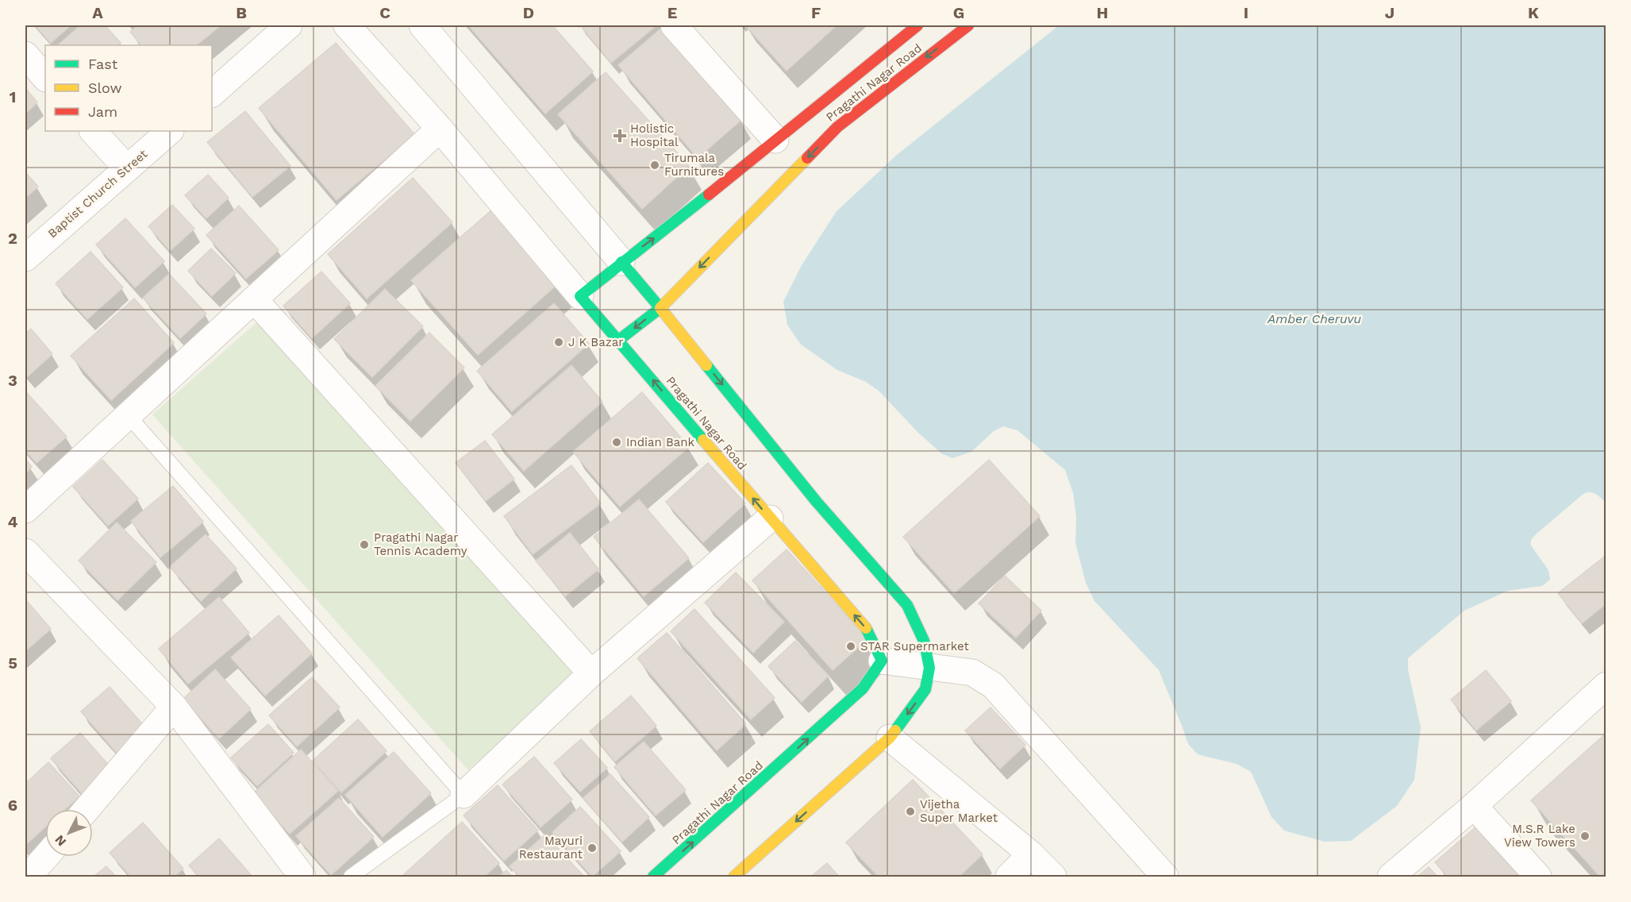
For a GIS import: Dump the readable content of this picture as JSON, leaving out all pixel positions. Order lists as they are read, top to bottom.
{
  "streets": {
    "main road": ["Pragathi Nagar Road"],
    "street": ["Baptist Church Street"]
  },
  "water": ["Amber Cheruvu"],
  "places": {
    "health": ["Holistic Hospital"],
    "other": [
      "Tirumala Furnitures",
      "J K Bazar",
      "Indian Bank",
      "Pragathi Nagar Tennis Academy",
      "STAR Supermarket",
      "Vijetha Super Market",
      "M.S.R Lake View Towers",
      "Mayuri Restaurant"
    ]
  },
  "legend": ["Fast", "Slow", "Jam"],
  "north": "bottom left",
  "grid": {
    "columns": [
      "A",
      "B",
      "C",
      "D",
      "E",
      "F",
      "G",
      "H",
      "I",
      "J",
      "K"
    ],
    "rows": [
      "1",
      "2",
      "3",
      "4",
      "5",
      "6"
    ]
  }
}
